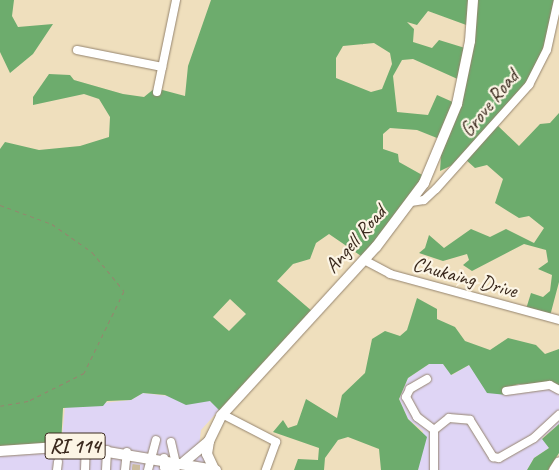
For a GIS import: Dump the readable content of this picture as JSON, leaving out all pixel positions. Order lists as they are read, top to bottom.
{
  "streets": {
    "main road": ["Angell Road", "RI 114"],
    "street": ["Grove Road", "Chukaing Drive"]
  },
  "crossings": [
    ["Grove Road", "Angell Road"],
    ["Angell Road", "Chukaing Drive"]
  ]
}
